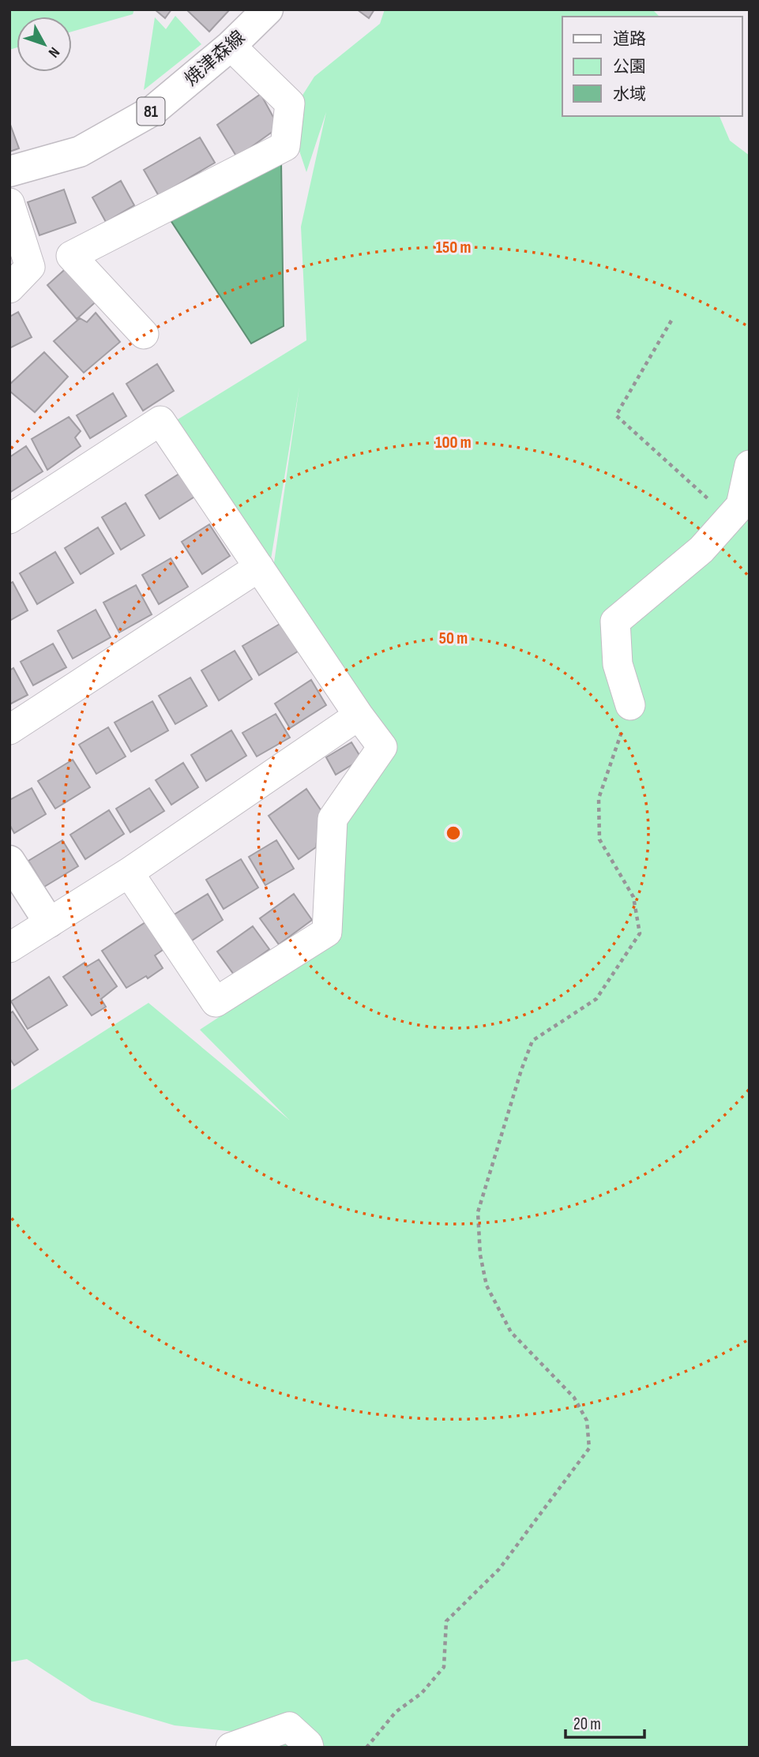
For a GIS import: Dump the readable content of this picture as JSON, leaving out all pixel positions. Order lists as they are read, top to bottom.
{
  "streets": {
    "main road": ["焼津森線", "81"]
  },
  "legend": ["道路", "公園", "水域"],
  "scale_bar": "20 m",
  "north": "bottom right",
  "rings": ["150 m", "100 m", "50 m"]
}
